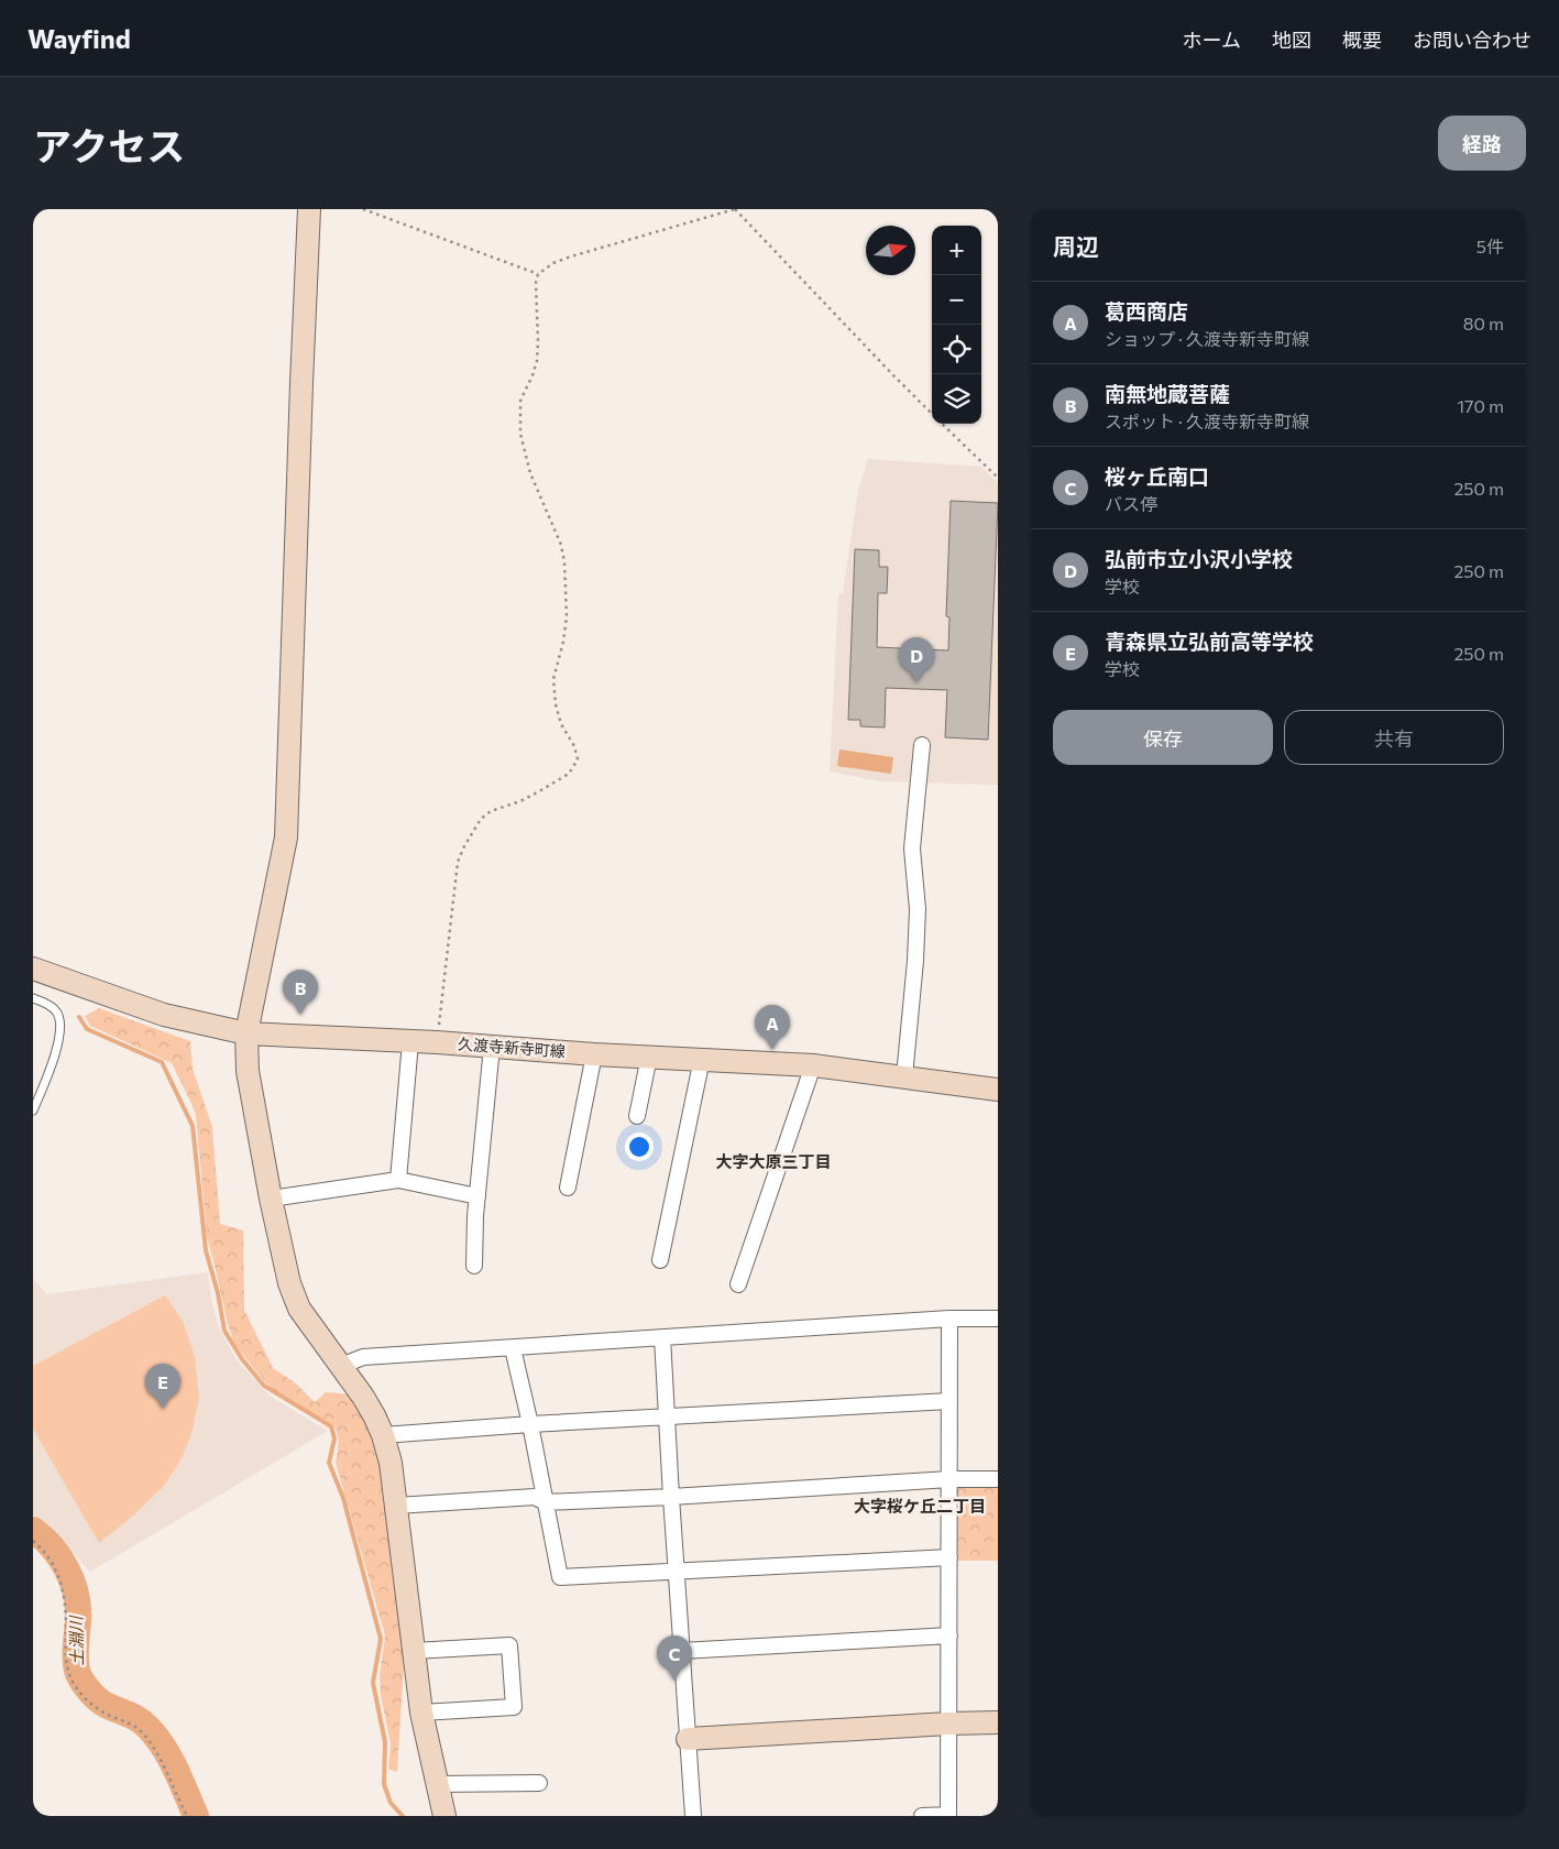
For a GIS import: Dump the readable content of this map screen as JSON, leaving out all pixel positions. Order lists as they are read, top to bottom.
{
  "streets": {
    "street": ["久渡寺新寺町線"]
  },
  "districts": ["大字大原三丁目", "大字桜ケ丘二丁目"],
  "water": ["土淵川"],
  "north": "right",
  "page": {
    "header": "Wayfind",
    "nav": [
      "ホーム",
      "地図",
      "概要",
      "お問い合わせ"
    ],
    "title": "アクセス",
    "buttons": [
      "経路",
      ["保存", "共有"]
    ],
    "heading": ["周辺", "5件"],
    "map_buttons": ["+", "−"],
    "list": [
      {
        "mark": "A",
        "name": "葛西商店",
        "note": "ショップ · 久渡寺新寺町線",
        "value": "80 m"
      },
      {
        "mark": "B",
        "name": "南無地蔵菩薩",
        "note": "スポット · 久渡寺新寺町線",
        "value": "170 m"
      },
      {
        "mark": "C",
        "name": "桜ヶ丘南口",
        "note": "バス停",
        "value": "250 m"
      },
      {
        "mark": "D",
        "name": "弘前市立小沢小学校",
        "note": "学校",
        "value": "250 m"
      },
      {
        "mark": "E",
        "name": "青森県立弘前高等学校",
        "note": "学校",
        "value": "250 m"
      }
    ],
    "pins": [
      "D",
      "B",
      "A",
      "E",
      "C"
    ]
  }
}
